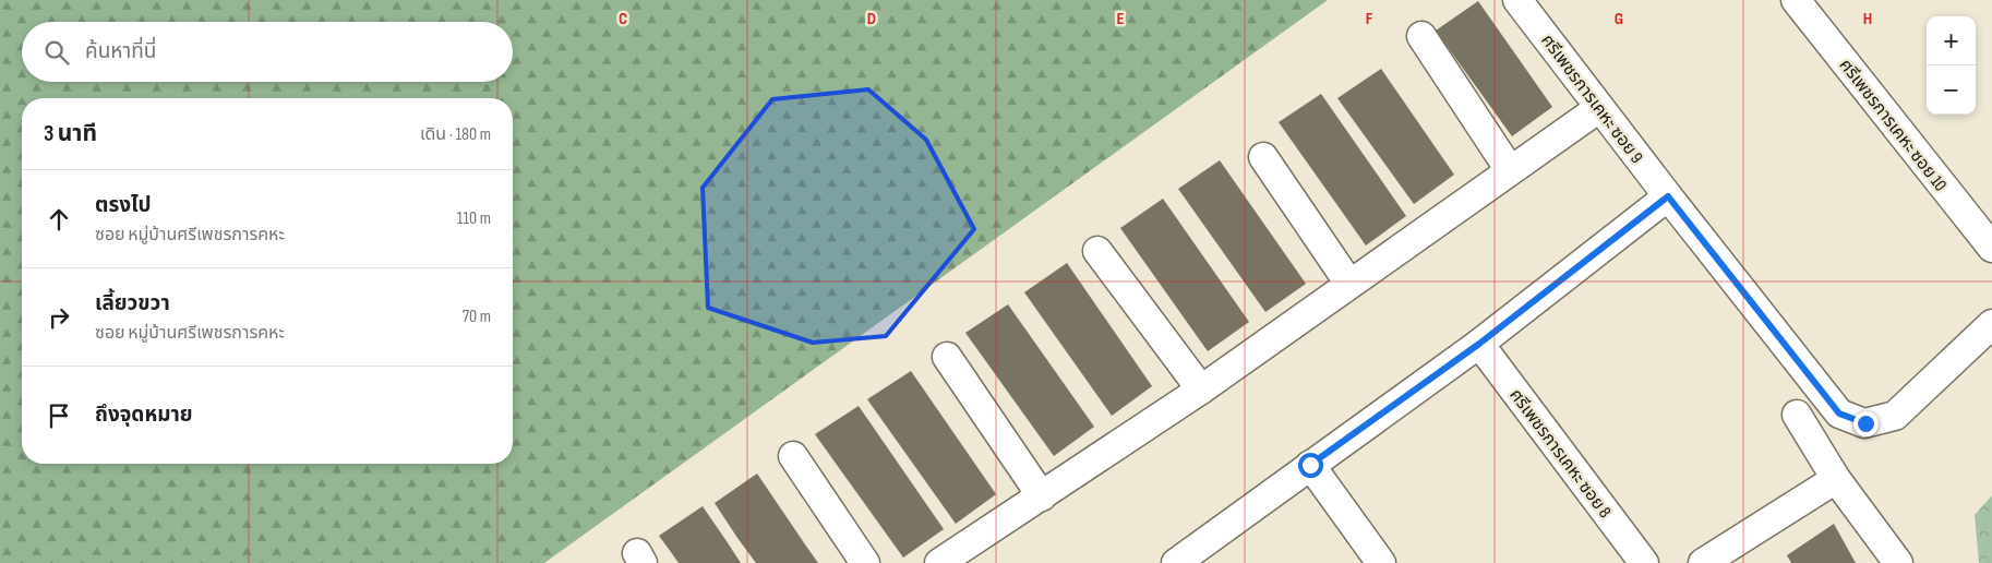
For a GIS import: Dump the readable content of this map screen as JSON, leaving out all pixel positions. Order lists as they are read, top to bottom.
{
  "streets": {
    "street": ["ศรีเพชรการเคหะ ซอย 9", "ศรีเพชรการเคหะ ซอย 10", "ศรีเพชรการเคหะ ซอย 8"]
  },
  "page": {
    "map_buttons": ["+", "−"],
    "search": "ค้นหาที่นี่",
    "heading": ["3 นาที", "เดิน · 180 m"],
    "list": [
      ["ตรงไป", "ซอย หมู่บ้านศรีเพชรการคหะ", "110 m"],
      ["เลี้ยวขวา", "ซอย หมู่บ้านศรีเพชรการคหะ", "70 m"],
      "ถึงจุดหมาย"
    ]
  },
  "grid": {
    "columns": [
      "C",
      "D",
      "E",
      "F",
      "G",
      "H"
    ]
  }
}
